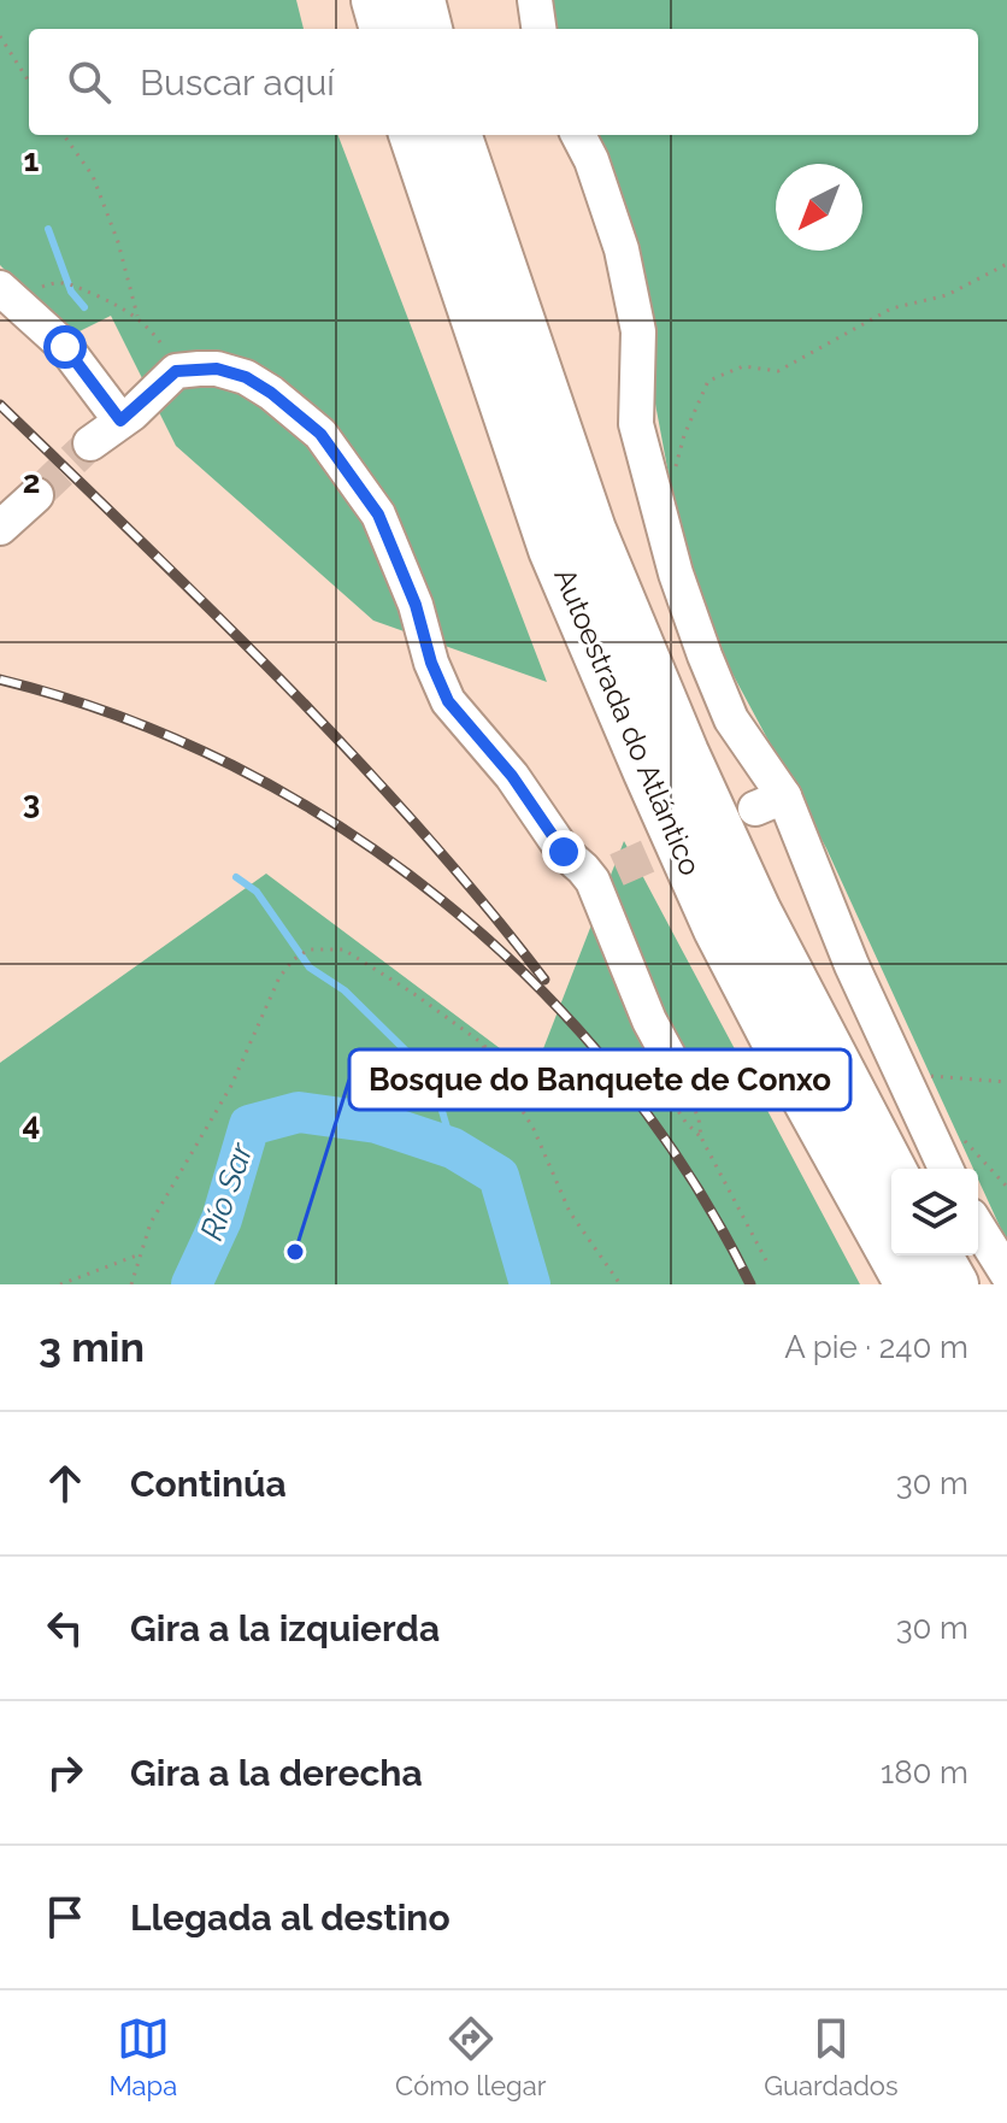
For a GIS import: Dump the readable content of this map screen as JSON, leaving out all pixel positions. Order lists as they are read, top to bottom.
{
  "streets": {
    "highway": ["Autoestrada do Atlántico"]
  },
  "water": ["Río Sar"],
  "places": ["Bosque do Banquete de Conxo"],
  "north": "bottom left",
  "page": {
    "search": "Buscar aquí",
    "heading": ["3 min", "A pie · 240 m"],
    "list": [
      ["Continúa", "30 m"],
      ["Gira a la izquierda", "30 m"],
      ["Gira a la derecha", "180 m"],
      "Llegada al destino"
    ],
    "nav": ["Mapa", "Cómo llegar", "Guardados"]
  },
  "grid": {
    "rows": [
      "1",
      "2",
      "3",
      "4"
    ]
  }
}
